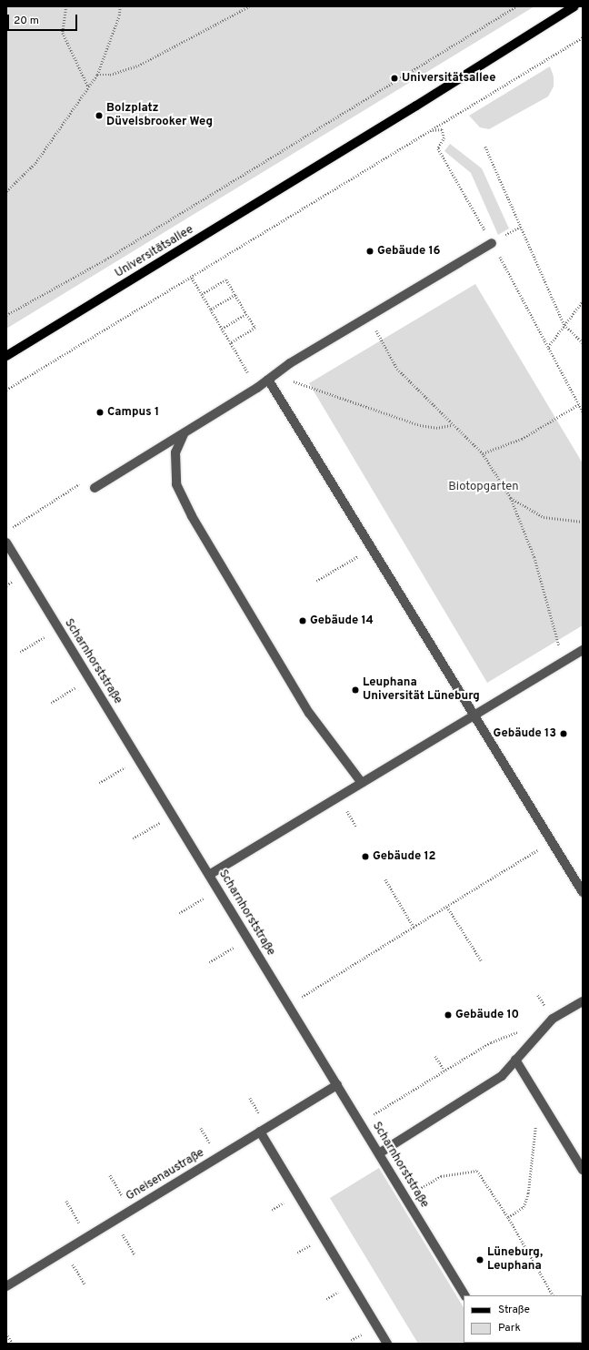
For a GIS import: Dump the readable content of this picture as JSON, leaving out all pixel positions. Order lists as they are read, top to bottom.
{
  "streets": {
    "main road": ["Universitätsallee"],
    "street": ["Scharnhorststraße", "Gneisenaustraße"]
  },
  "crossings": [
    ["Scharnhorststraße", "Gneisenaustraße"]
  ],
  "parks": ["Biotopgarten"],
  "places": [
    "Universitätsallee",
    "Bolzplatz Düvelsbrooker Weg",
    "Gebäude 16",
    "Campus 1",
    "Gebäude 14",
    "Leuphana Universität Lüneburg",
    "Gebäude 13",
    "Gebäude 12",
    "Gebäude 10",
    "Lüneburg, Leuphana"
  ],
  "legend": ["Straße", "Park"],
  "scale_bar": "20 m"
}
